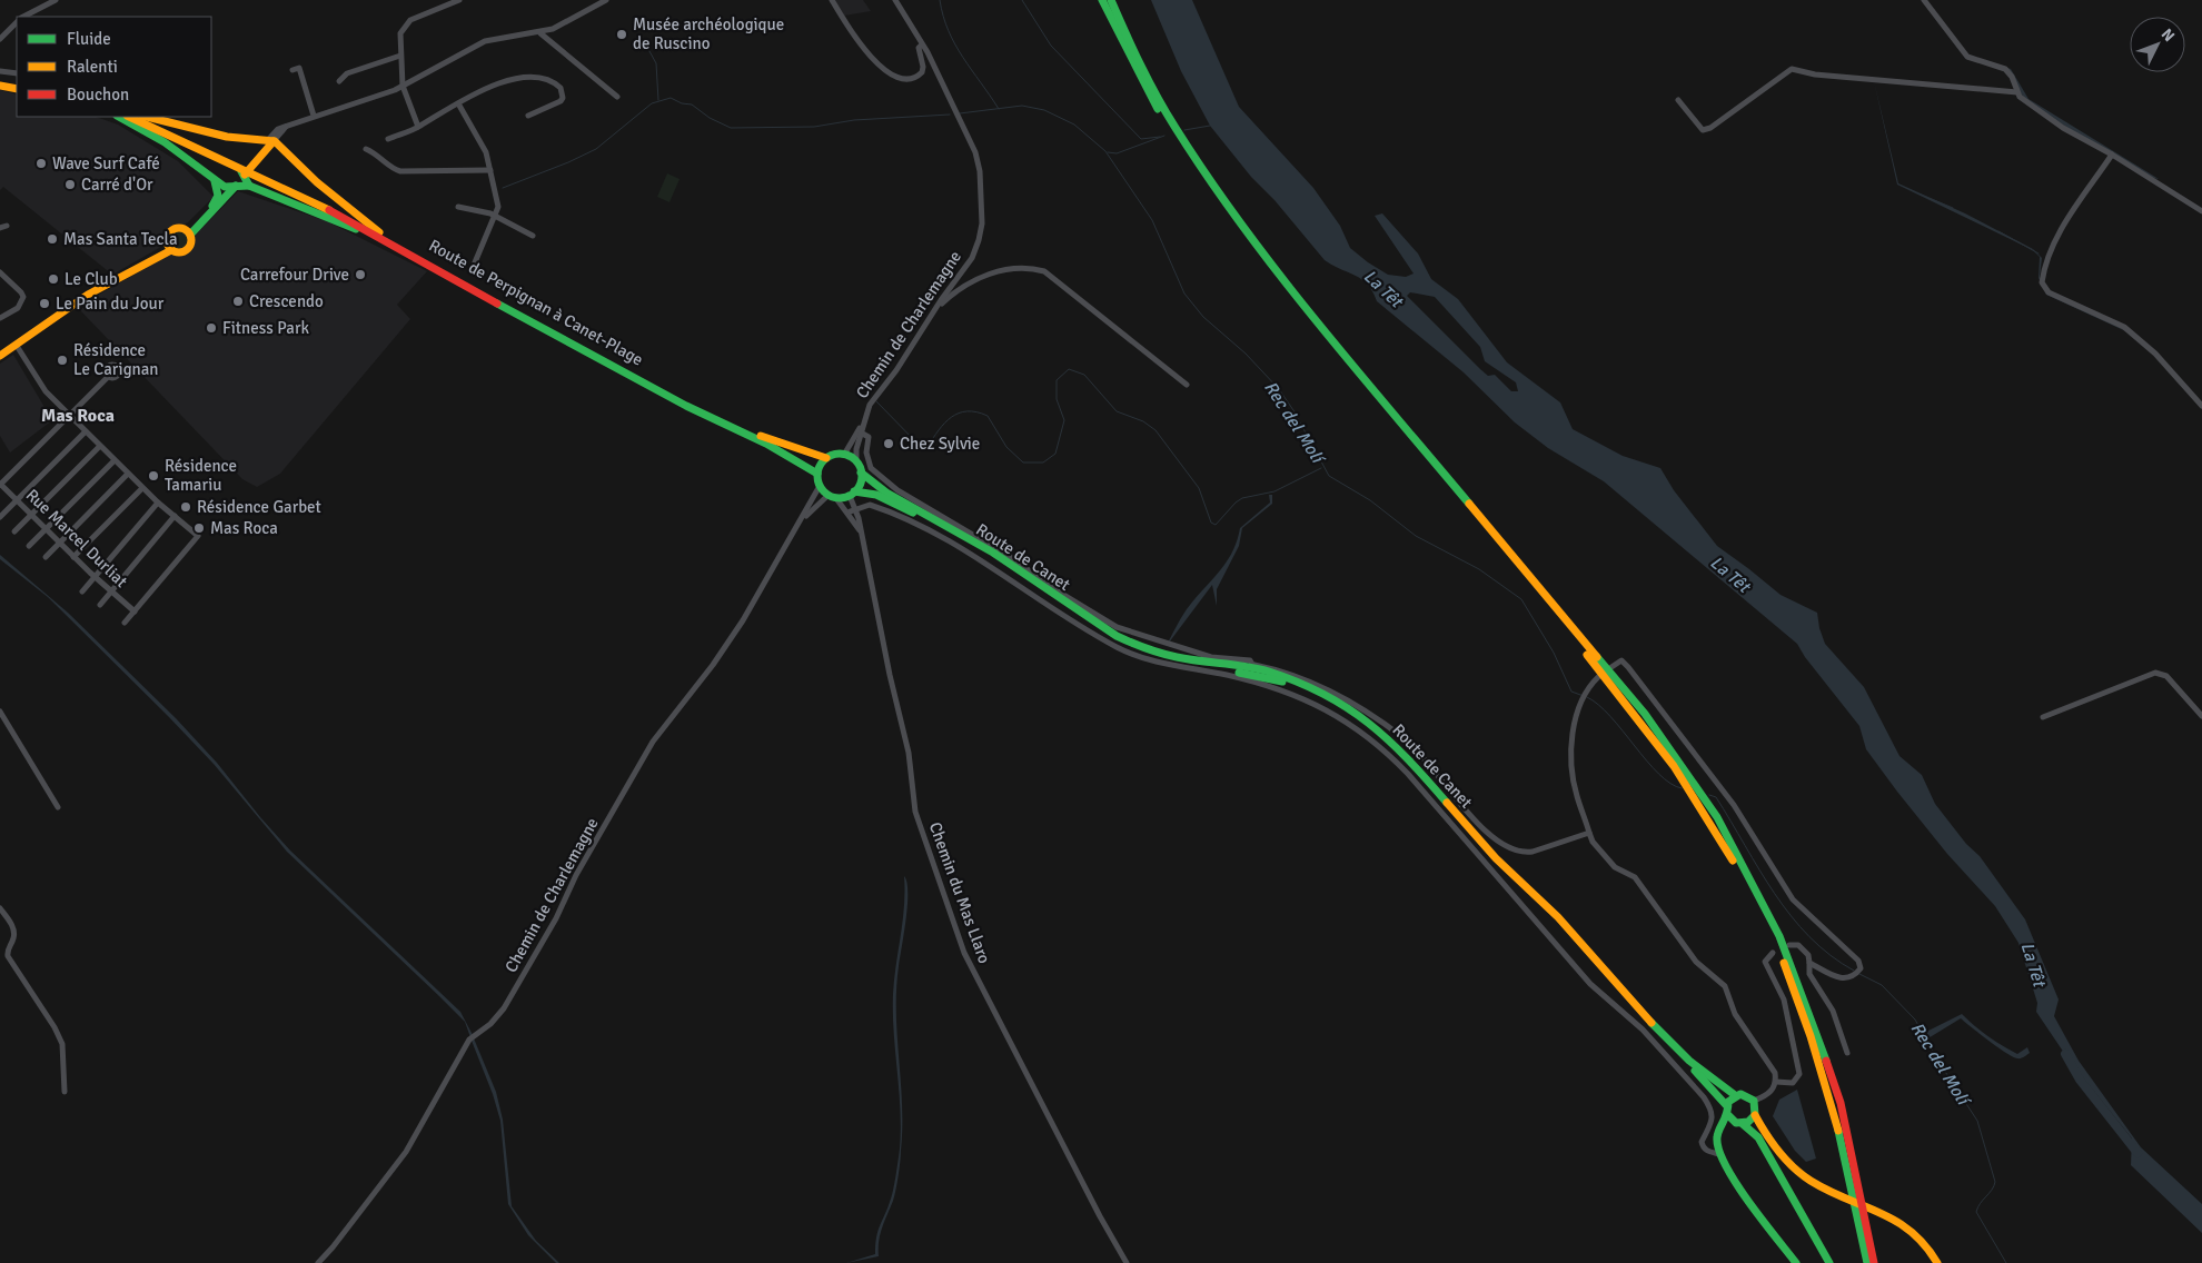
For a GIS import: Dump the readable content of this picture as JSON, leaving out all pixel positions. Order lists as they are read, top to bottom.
{
  "streets": {
    "main road": ["Route de Perpignan à Canet-Plage", "Route de Canet"],
    "street": ["Chemin de Charlemagne", "Rue Marcel Durliat", "Chemin du Mas Llaro"]
  },
  "crossings": [
    ["Route de Perpignan à Canet-Plage", "Chemin de Charlemagne"],
    ["Route de Perpignan à Canet-Plage", "Route de Canet"],
    ["Route de Perpignan à Canet-Plage", "Chemin du Mas Llaro"],
    ["Chemin de Charlemagne", "Route de Canet"],
    ["Chemin de Charlemagne", "Chemin du Mas Llaro"],
    ["Route de Canet", "Chemin du Mas Llaro"]
  ],
  "districts": ["Mas Roca"],
  "water": ["La Têt", "Rec del Molí"],
  "places": [
    "Musée archéologique de Ruscino",
    "Wave Surf Café",
    "Carré d'Or",
    "Mas Santa Tecla",
    "Carrefour Drive",
    "Le Club",
    "Crescendo",
    "Le Pain du Jour",
    "Fitness Park",
    "Résidence Le Carignan",
    "Chez Sylvie",
    "Résidence Tamariu",
    "Résidence Garbet",
    "Mas Roca"
  ],
  "legend": ["Fluide", "Ralenti", "Bouchon"],
  "north": "top right"
}
